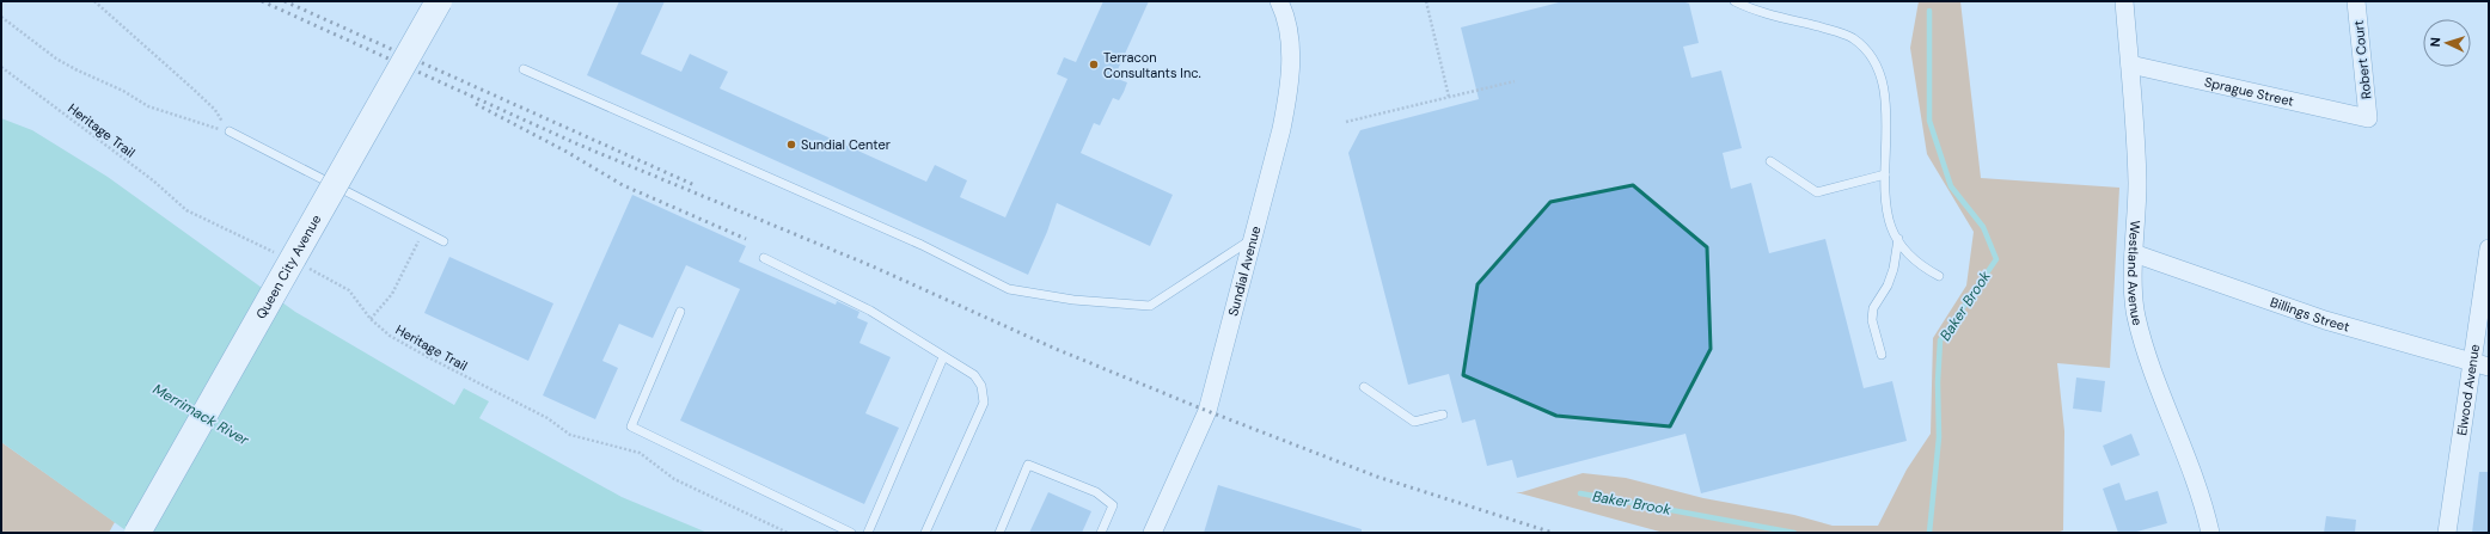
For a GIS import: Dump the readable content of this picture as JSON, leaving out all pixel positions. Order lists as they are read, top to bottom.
{
  "streets": {
    "main road": ["Queen City Avenue"],
    "street": [
      "Robert Court",
      "Sprague Street",
      "Sundial Avenue",
      "Westland Avenue",
      "Billings Street",
      "Elwood Avenue"
    ],
    "path": ["Heritage Trail"]
  },
  "crossings": [
    ["Robert Court", "Sprague Street"],
    ["Sprague Street", "Westland Avenue"],
    ["Westland Avenue", "Billings Street"],
    ["Billings Street", "Elwood Avenue"]
  ],
  "water": ["Baker Brook", "Merrimack River"],
  "places": ["Terracon Consultants Inc.", "Sundial Center"],
  "north": "left"
}
